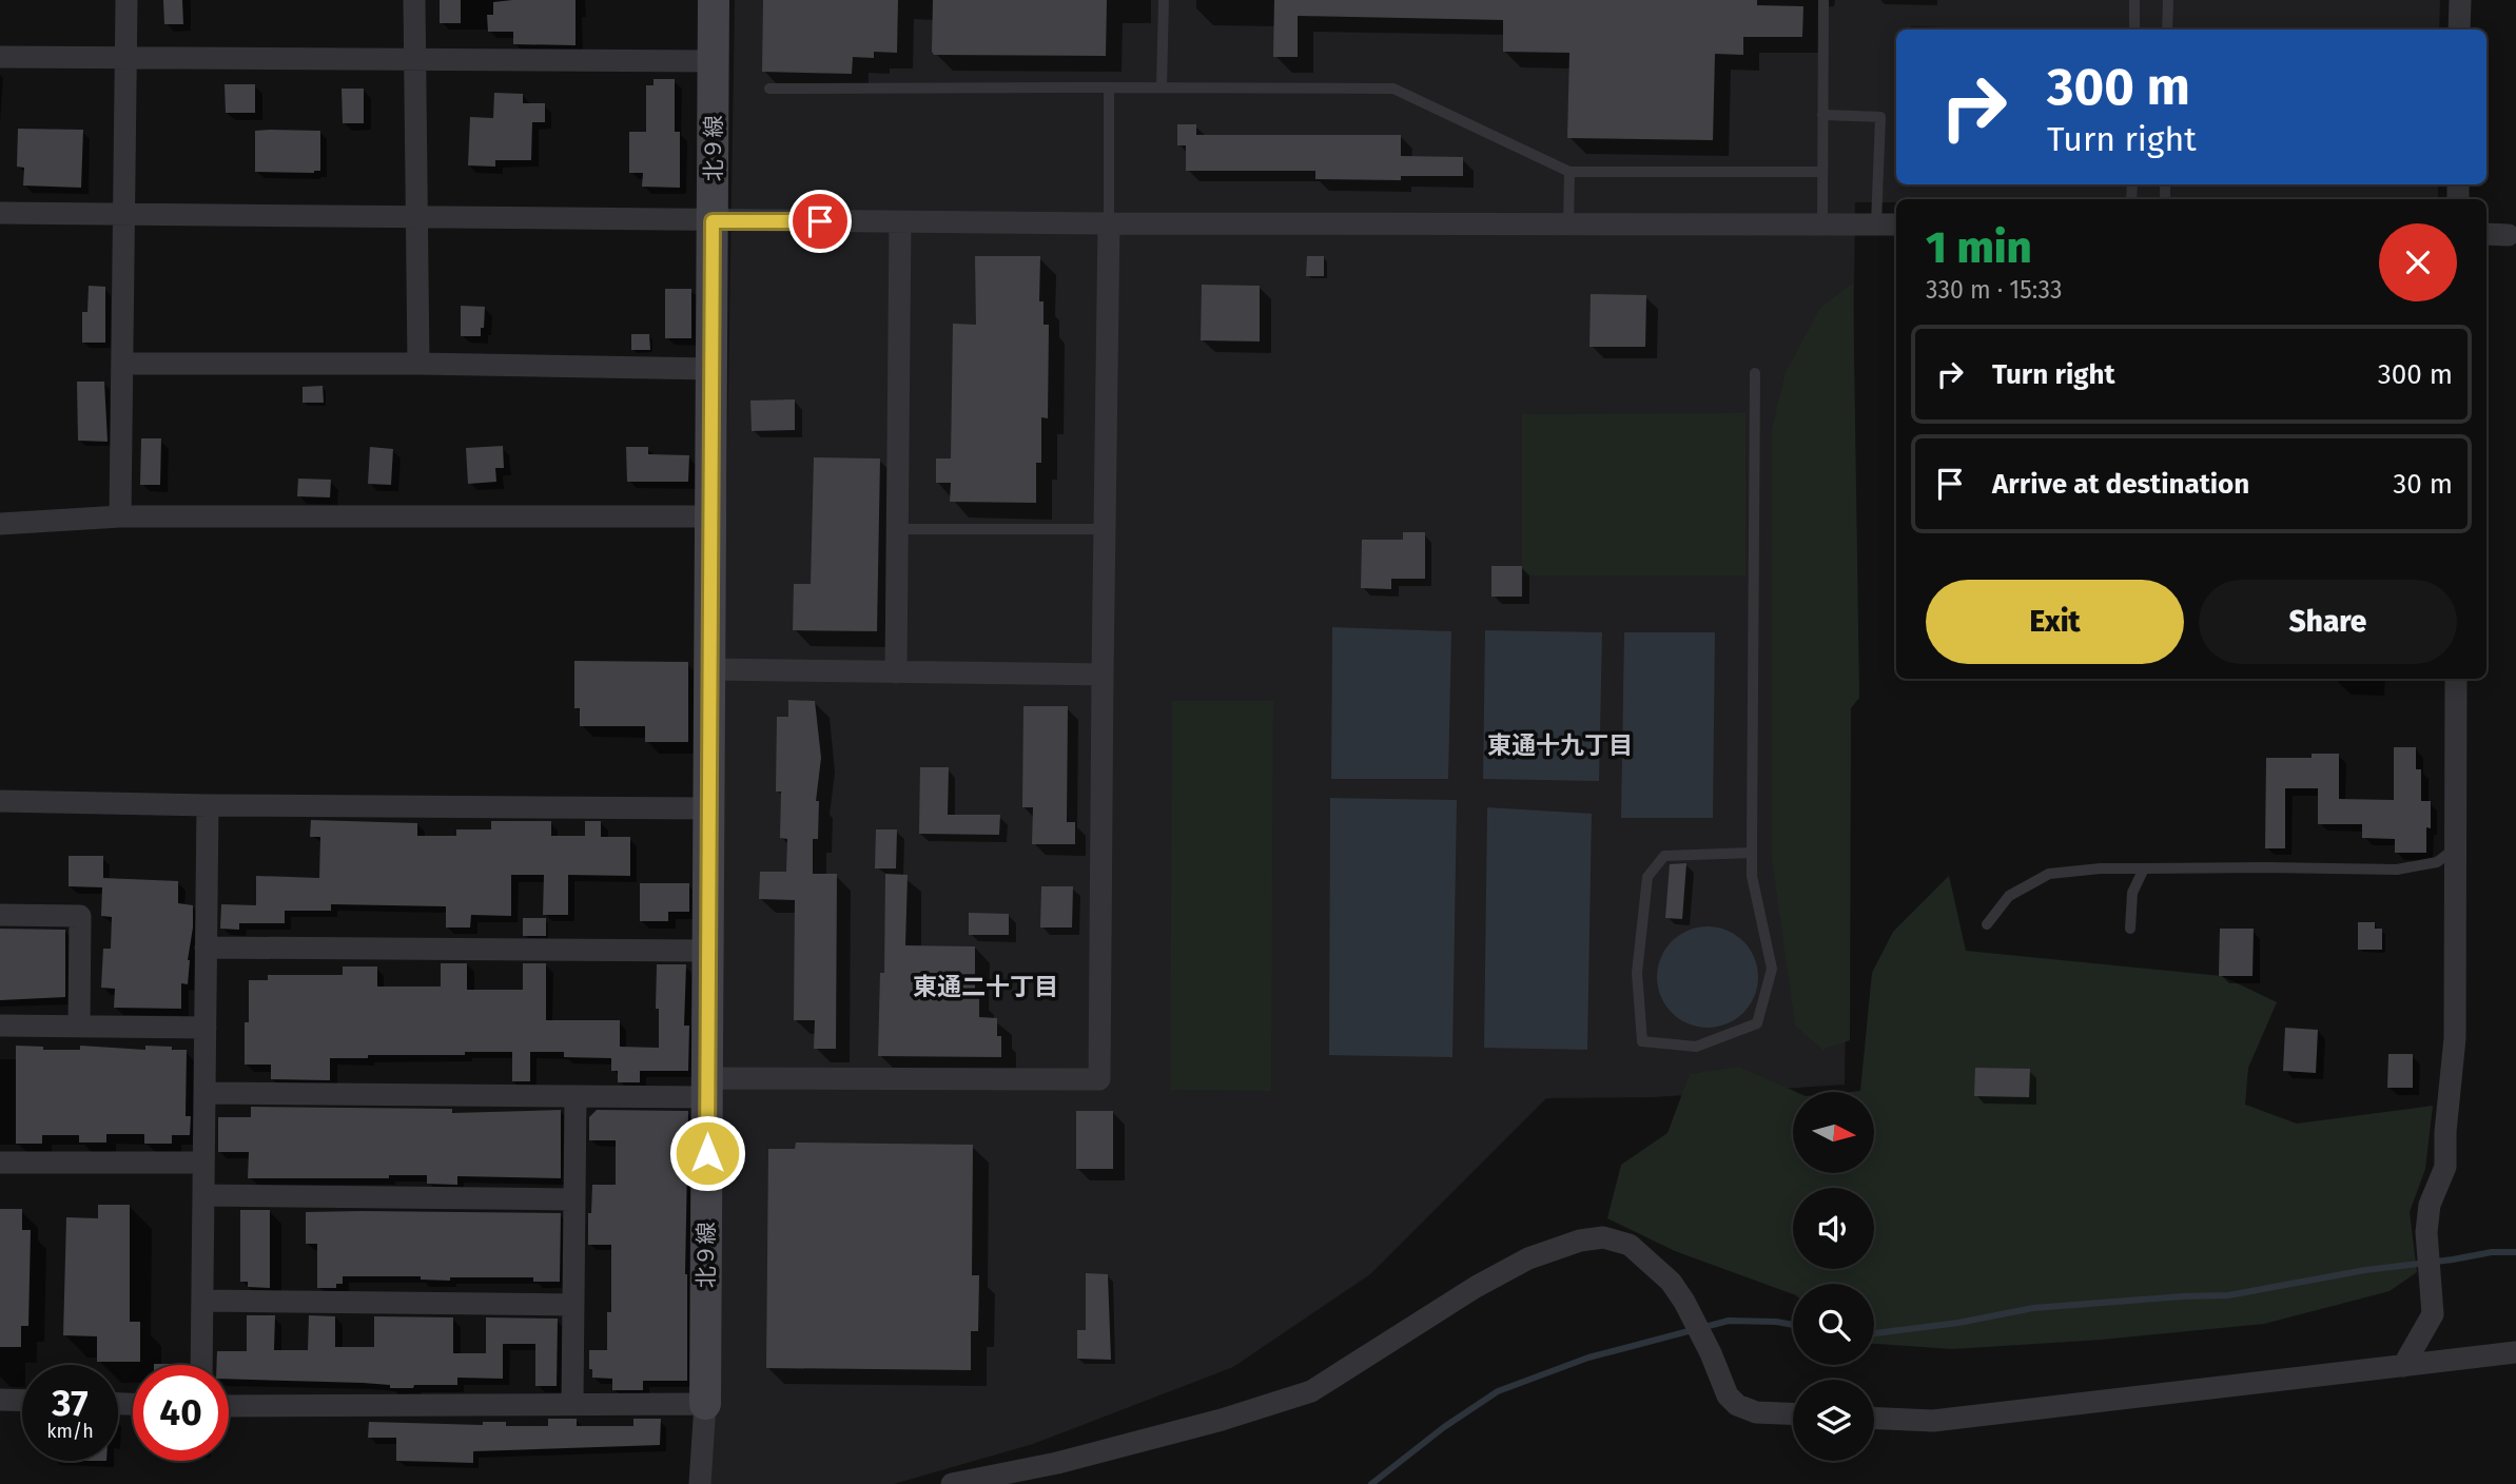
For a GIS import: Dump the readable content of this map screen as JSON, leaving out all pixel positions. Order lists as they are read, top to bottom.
{
  "streets": {
    "street": ["北９線"]
  },
  "districts": ["東通十九丁目", "東通二十丁目"],
  "north": "right",
  "page": {
    "turn": ["300 m", "Turn right"],
    "heading": ["1 min", "330 m · 15:33"],
    "list": [
      {
        "name": "Turn right",
        "value": "300 m"
      },
      {
        "name": "Arrive at destination",
        "value": "30 m"
      }
    ],
    "buttons": ["Exit", "Share"],
    "speed": "37 km/h",
    "limit": "40"
  }
}
